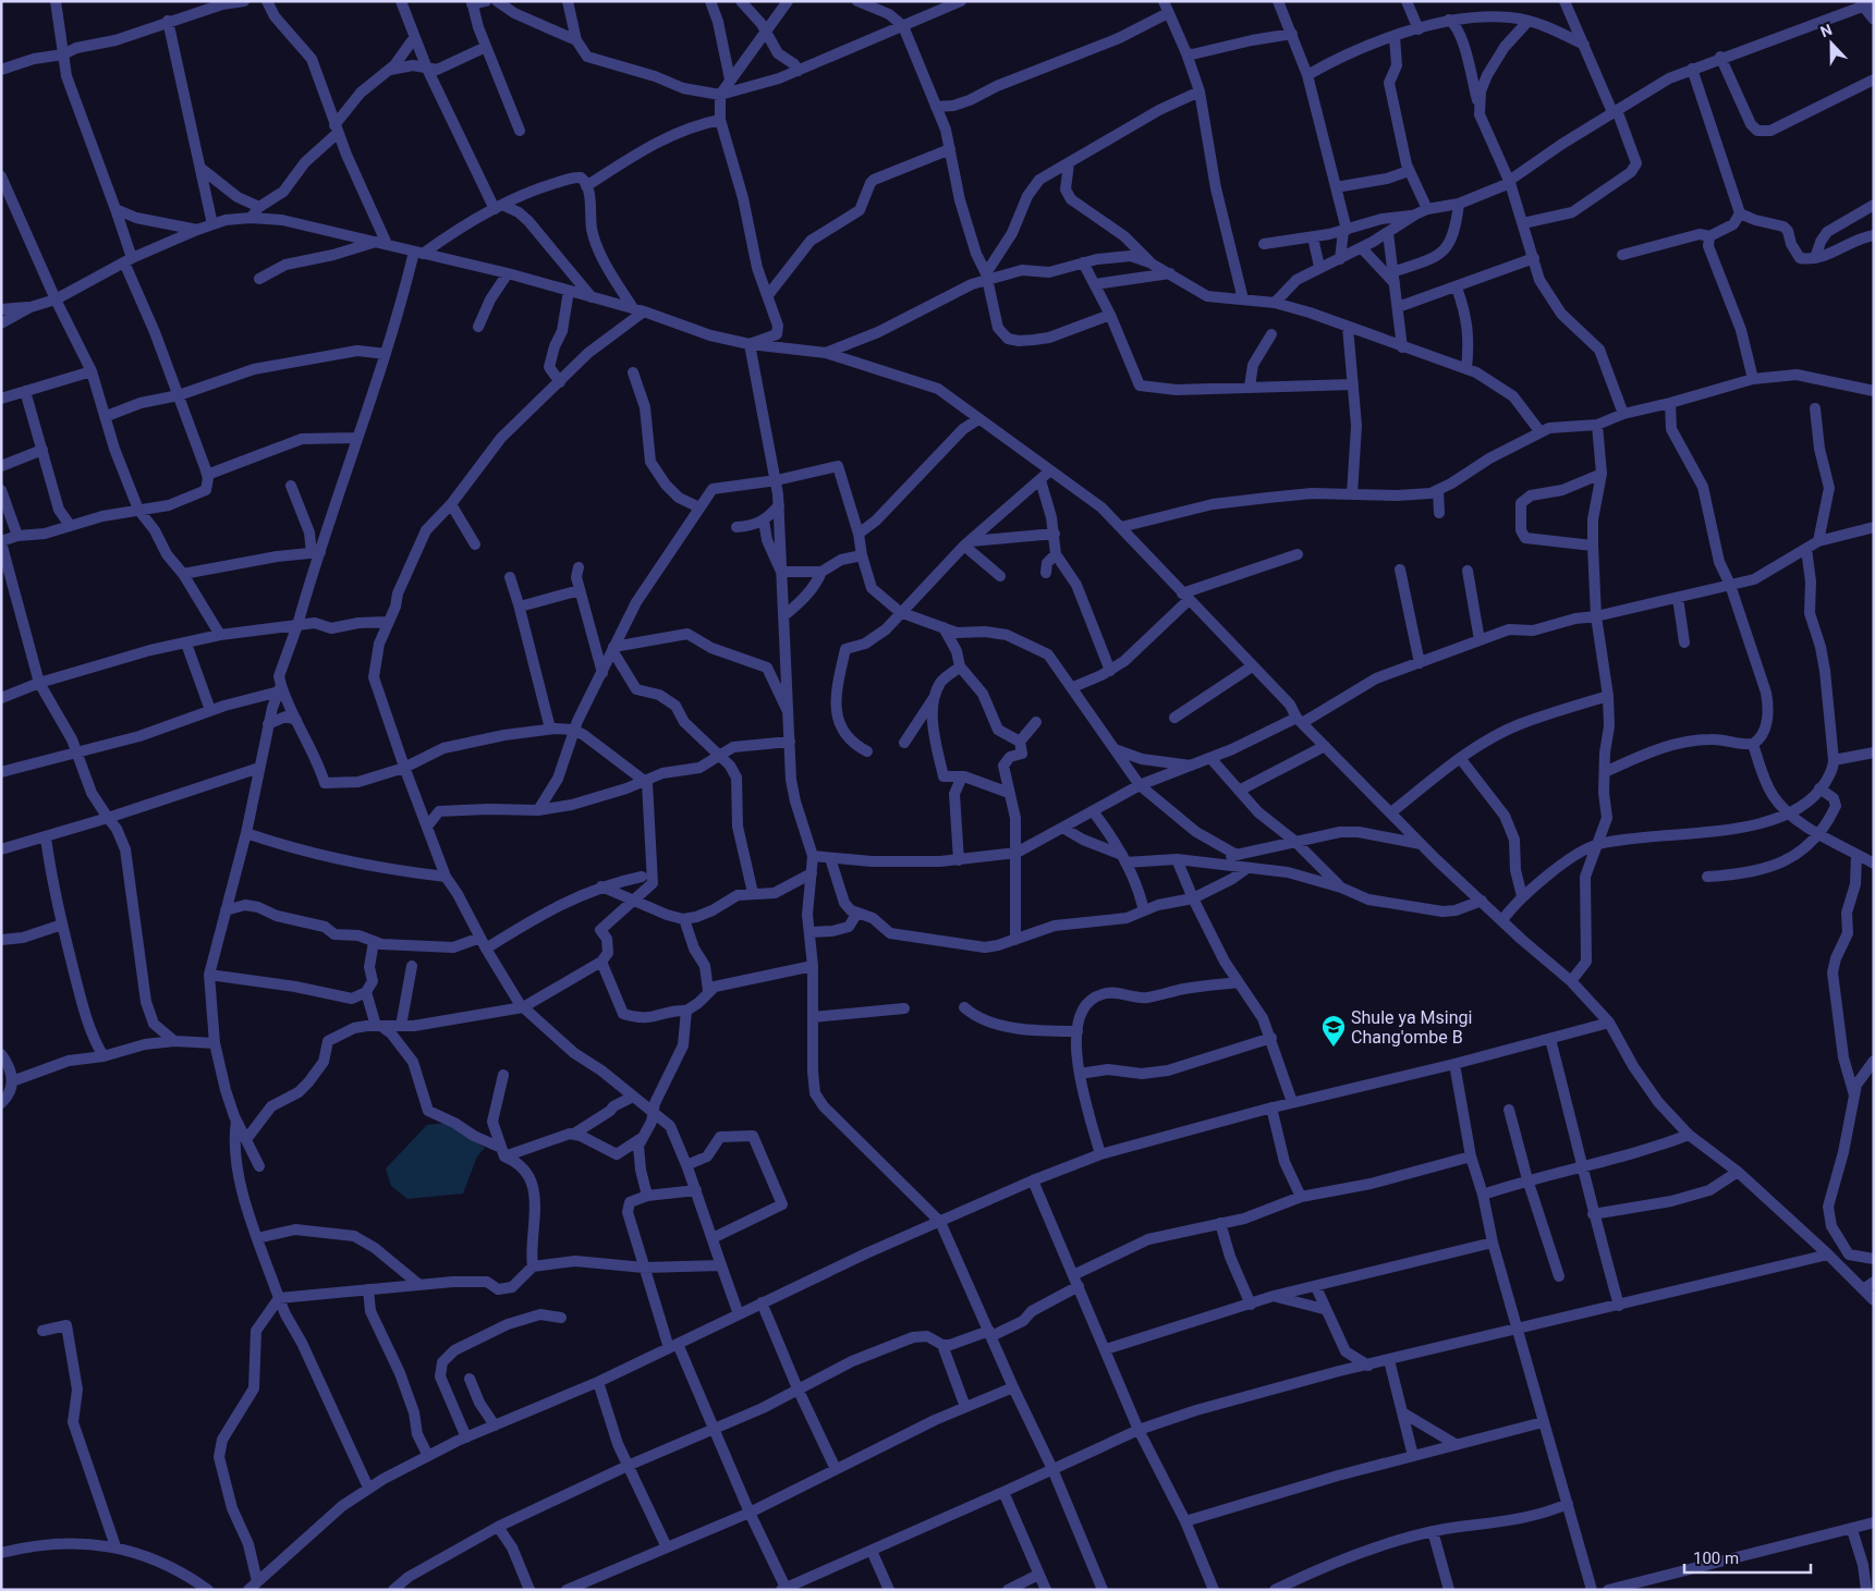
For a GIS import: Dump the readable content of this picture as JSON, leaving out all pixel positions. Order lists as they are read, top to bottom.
{
  "places": {
    "school or university": ["Shule ya Msingi Chang'ombe B"]
  },
  "scale_bar": "100 m",
  "north": "top"
}
